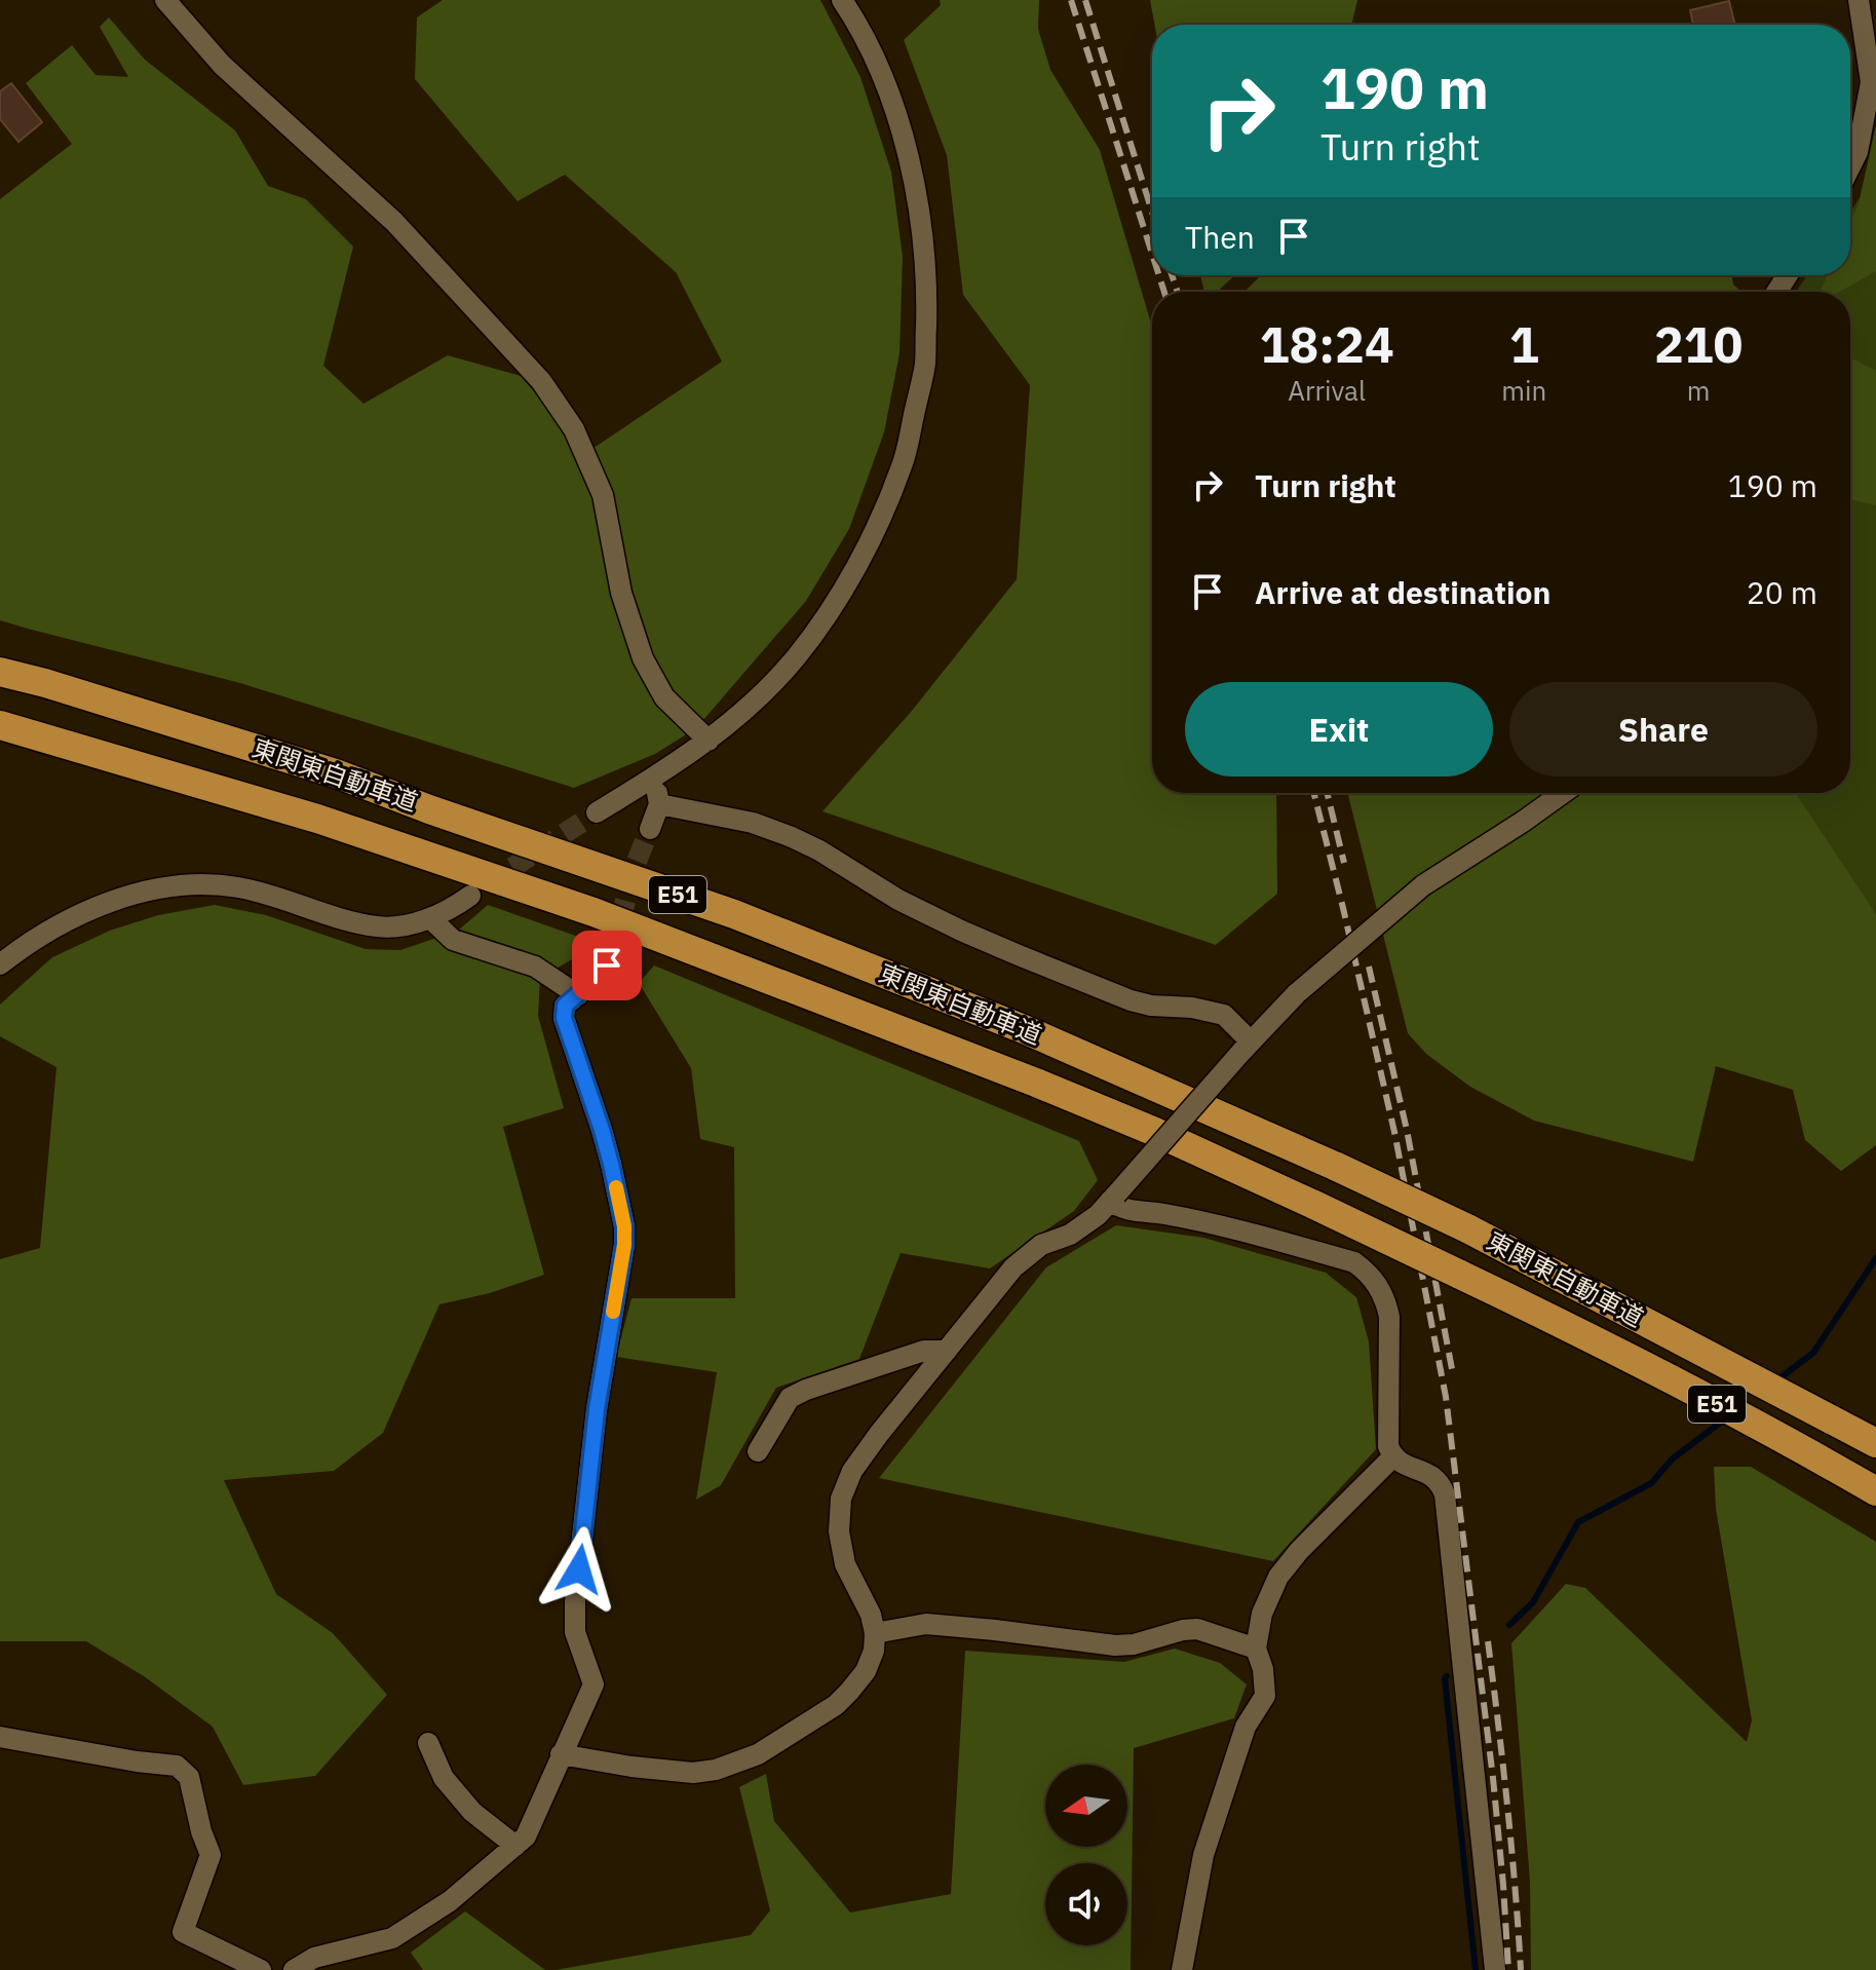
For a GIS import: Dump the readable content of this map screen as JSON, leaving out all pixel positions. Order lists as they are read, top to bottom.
{
  "streets": {
    "highway": ["東関東自動車道", "E51"]
  },
  "north": "left",
  "page": {
    "turn": ["190 m", "Turn right"],
    "then": "Then",
    "eta": [
      "18:24",
      "Arrival",
      "1",
      "min",
      "210",
      "m"
    ],
    "list": [
      {
        "name": "Turn right",
        "value": "190 m"
      },
      {
        "name": "Arrive at destination",
        "value": "20 m"
      }
    ],
    "buttons": ["Exit", "Share"]
  }
}
